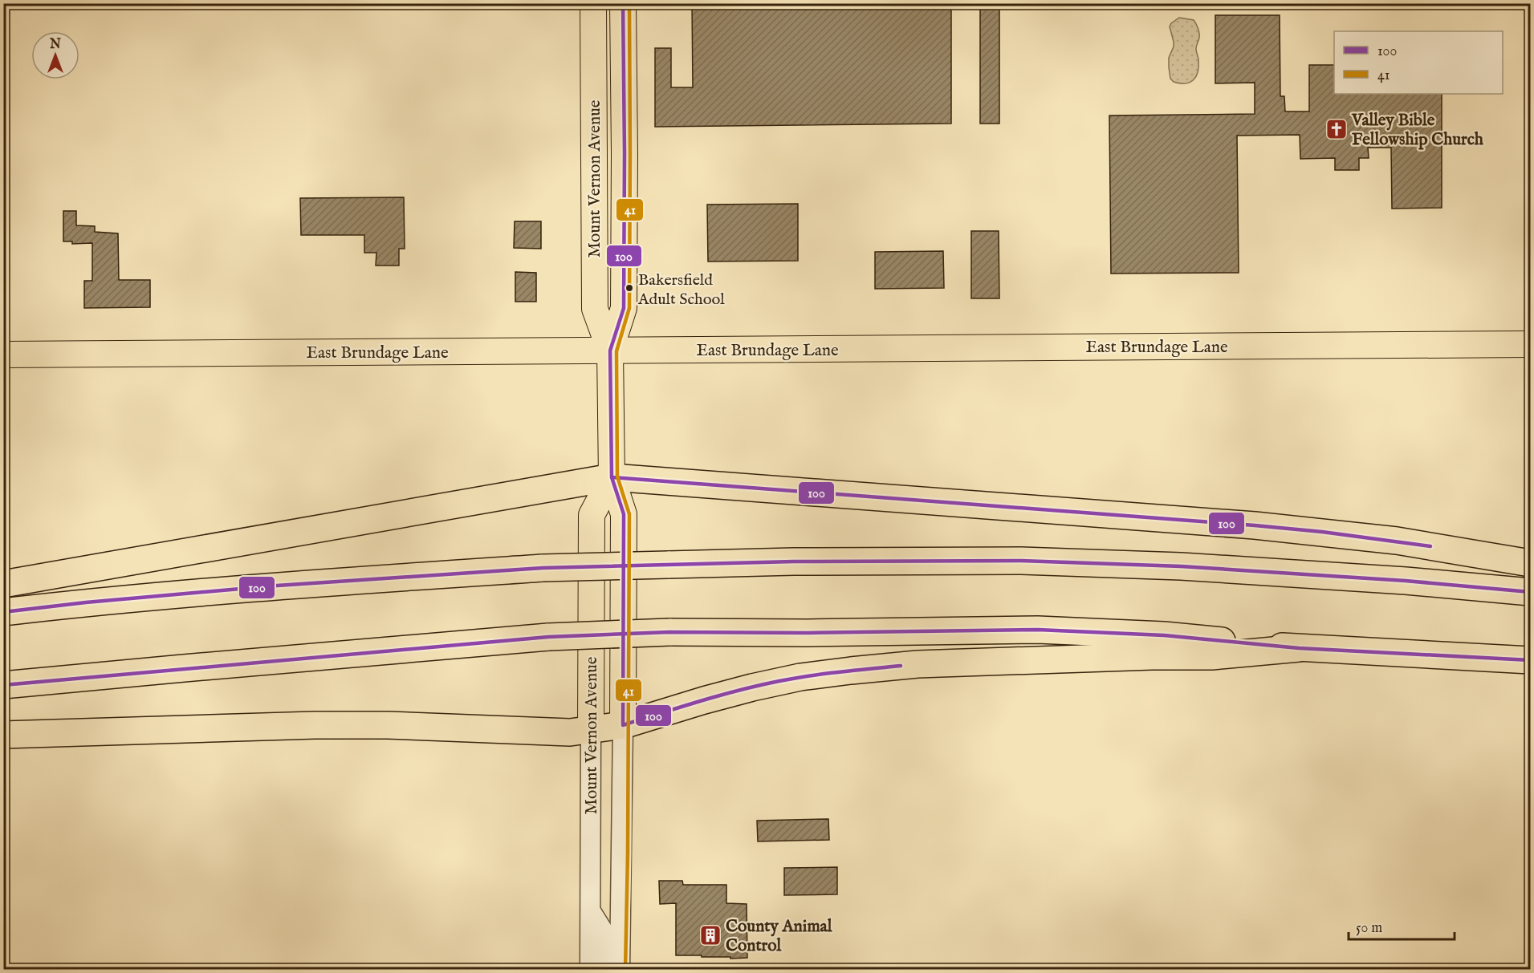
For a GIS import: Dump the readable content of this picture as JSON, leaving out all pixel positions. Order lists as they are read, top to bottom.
{
  "streets": {
    "main road": ["Mount Vernon Avenue", "East Brundage Lane"]
  },
  "crossings": [
    ["Mount Vernon Avenue", "East Brundage Lane"]
  ],
  "places": {
    "church": ["Valley Bible Fellowship Church"],
    "other": ["Bakersfield Adult School"],
    "building": ["County Animal Control"]
  },
  "lines": ["transit line 100", "transit line 41"],
  "legend": ["100", "41"],
  "scale_bar": "50 m",
  "north": "top"
}
